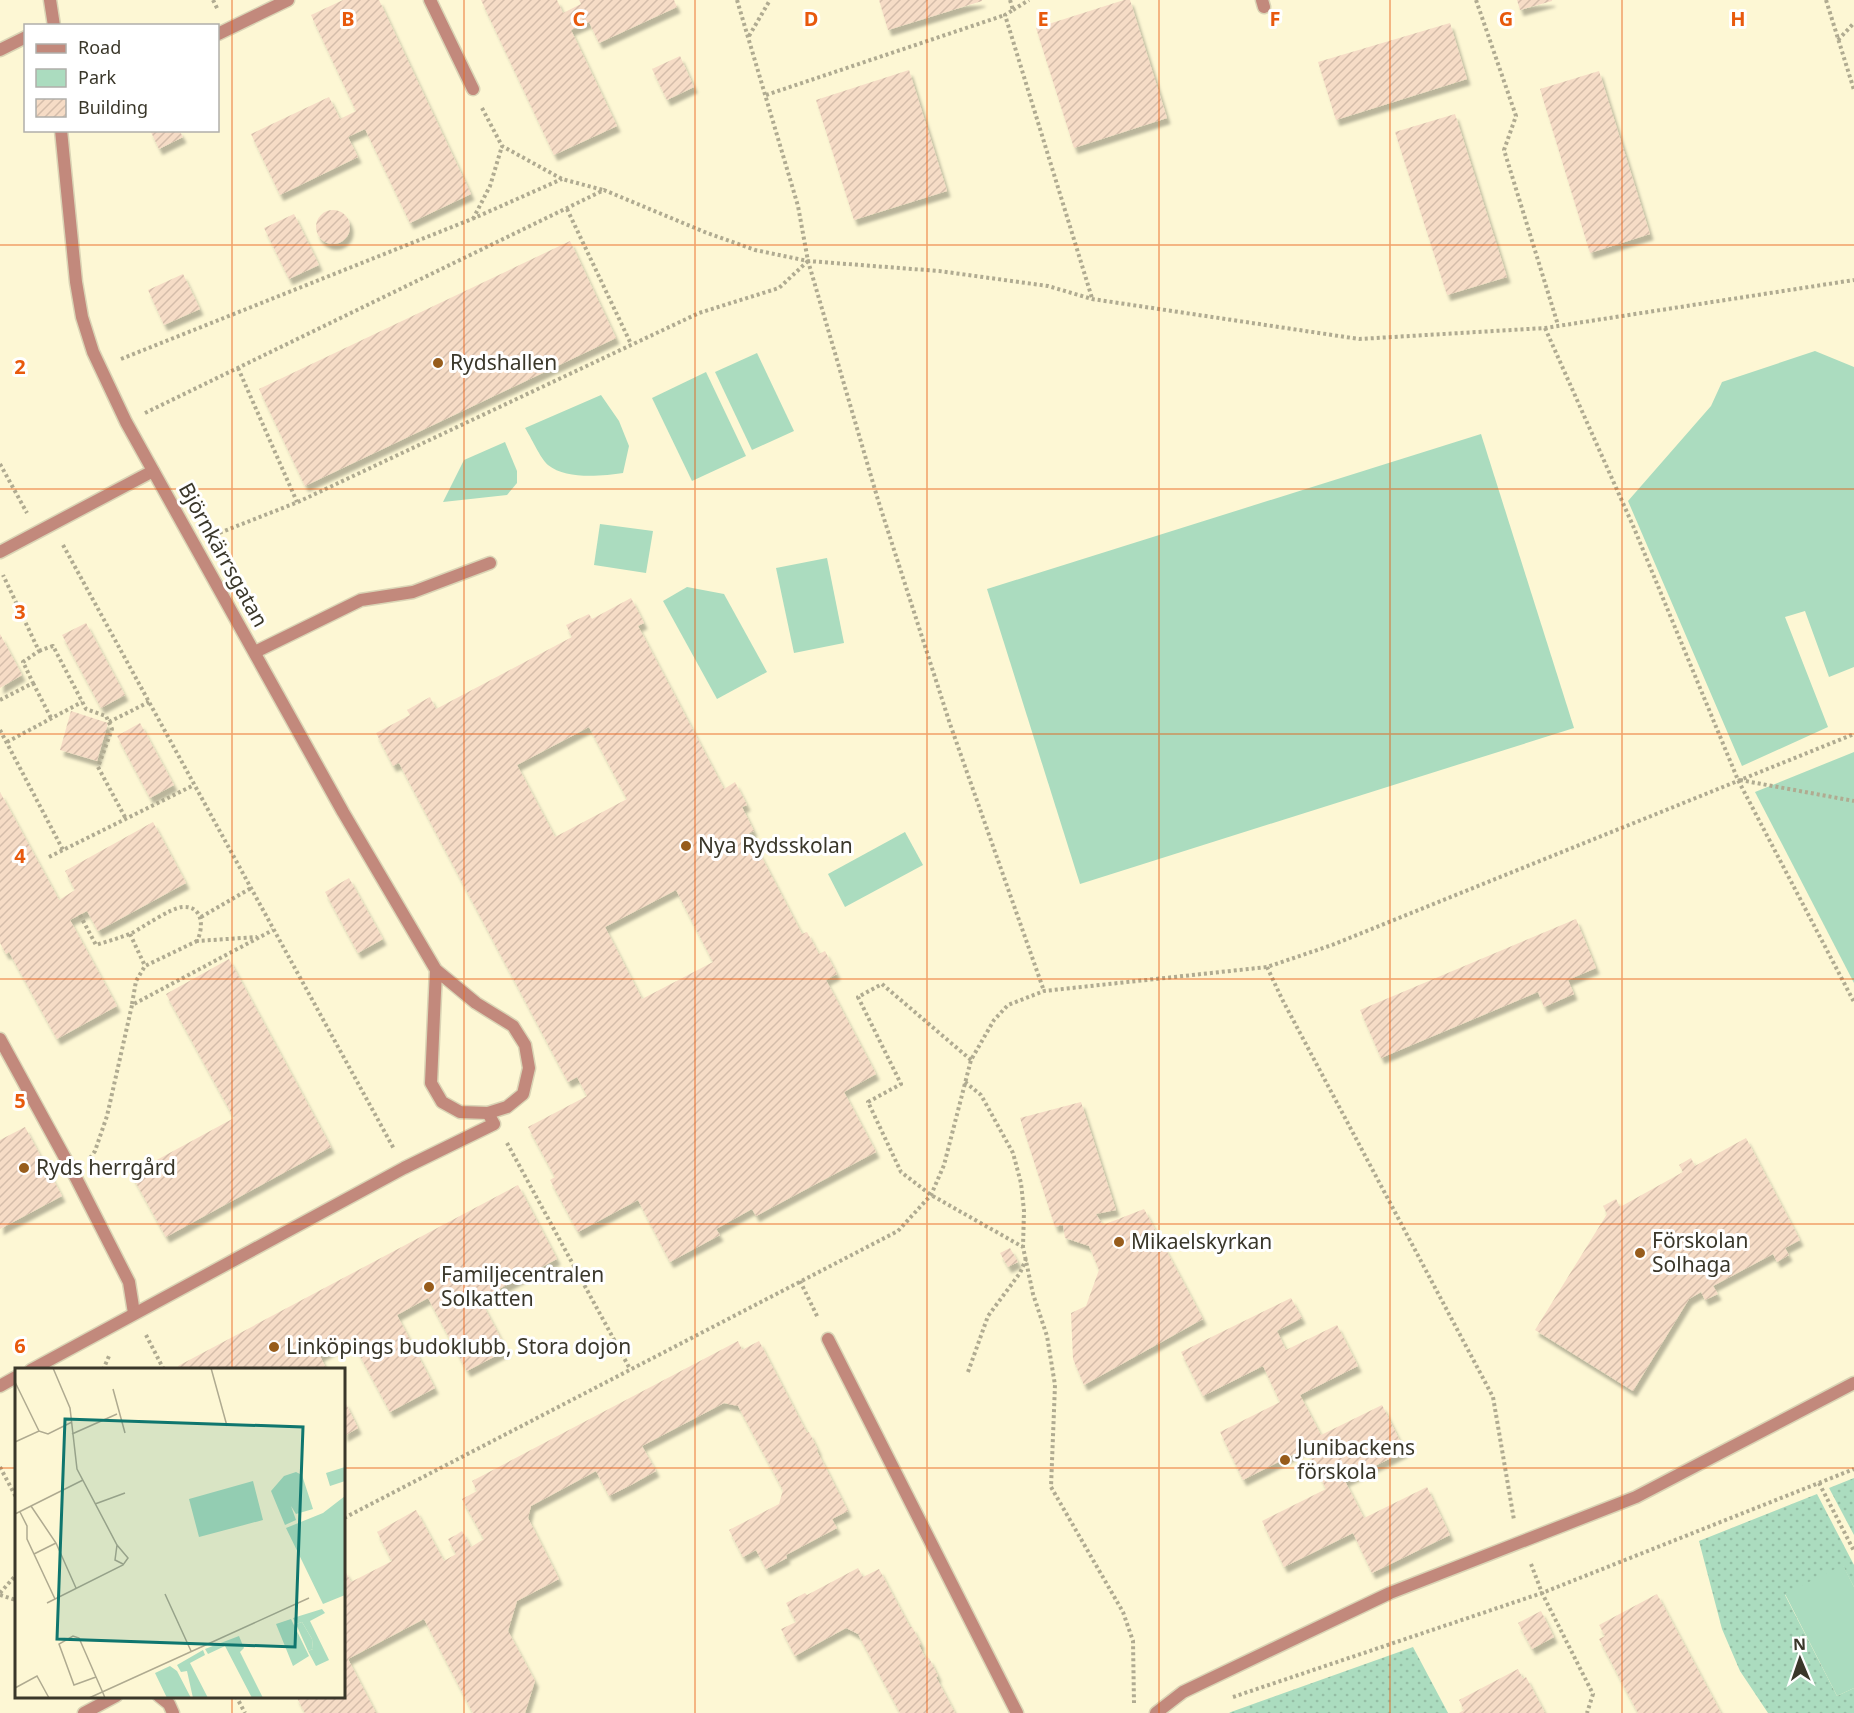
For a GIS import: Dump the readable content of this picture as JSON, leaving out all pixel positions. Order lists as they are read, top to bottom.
{
  "streets": {
    "street": ["Björnkärrsgatan"]
  },
  "places": [
    "Rydshallen",
    "Nya Rydsskolan",
    "Ryds herrgård",
    "Mikaelskyrkan",
    "Förskolan Solhaga",
    "Familjecentralen Solkatten",
    "Linköpings budoklubb, Stora dojon",
    "Junibackens förskola"
  ],
  "legend": ["Road", "Park", "Building"],
  "north": "top",
  "grid": {
    "columns": [
      "B",
      "C",
      "D",
      "E",
      "F",
      "G",
      "H"
    ],
    "rows": [
      "2",
      "3",
      "4",
      "5",
      "6"
    ]
  }
}
